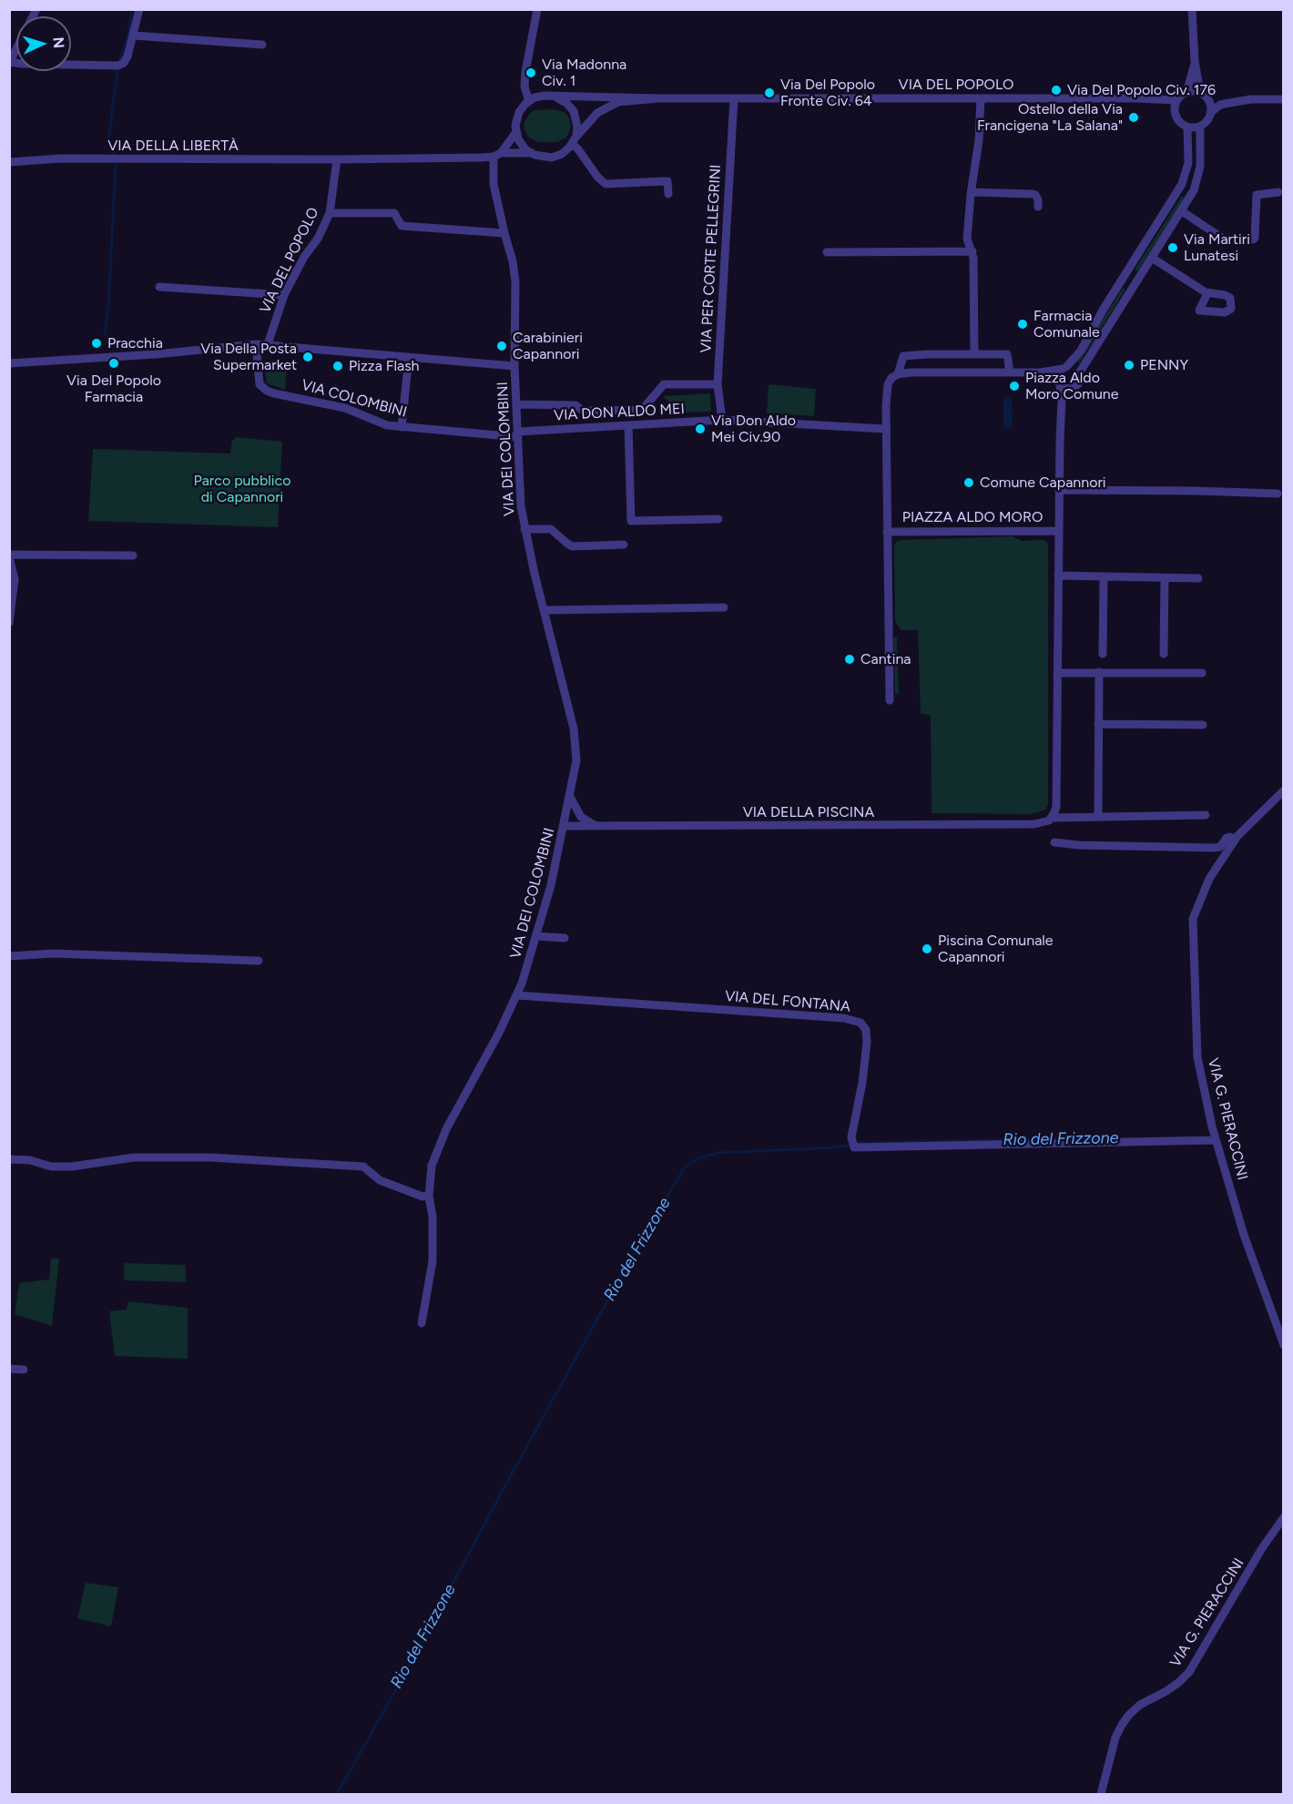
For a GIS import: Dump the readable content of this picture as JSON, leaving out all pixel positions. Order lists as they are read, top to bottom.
{
  "streets": {
    "street": [
      "VIA DEL POPOLO",
      "VIA DELLA LIBERTÀ",
      "VIA PER CORTE PELLEGRINI",
      "VIA COLOMBINI",
      "VIA DON ALDO MEI",
      "VIA DEI COLOMBINI",
      "PIAZZA ALDO MORO",
      "VIA DELLA PISCINA",
      "VIA DEL FONTANA",
      "VIA G. PIERACCINI"
    ]
  },
  "crossings": [
    ["VIA DEL POPOLO", "VIA DELLA LIBERTÀ"],
    ["VIA DEL POPOLO", "VIA PER CORTE PELLEGRINI"],
    ["VIA PER CORTE PELLEGRINI", "VIA DON ALDO MEI"],
    ["VIA COLOMBINI", "VIA DON ALDO MEI"],
    ["VIA COLOMBINI", "VIA DEI COLOMBINI"],
    ["VIA DON ALDO MEI", "VIA DEI COLOMBINI"],
    ["VIA DON ALDO MEI", "PIAZZA ALDO MORO"],
    ["VIA DEI COLOMBINI", "VIA DELLA PISCINA"],
    ["VIA DEI COLOMBINI", "VIA DEL FONTANA"],
    ["VIA DEL FONTANA", "VIA G. PIERACCINI"]
  ],
  "water": ["Rio del Frizzone"],
  "parks": ["Parco pubblico di Capannori"],
  "places": [
    "Via Madonna Civ. 1",
    "Via Del Popolo Civ. 176",
    "Via Del Popolo Fronte Civ. 64",
    "Ostello della Via Francigena \"La Salana\"",
    "Via Martiri Lunatesi",
    "Farmacia Comunale",
    "Pracchia",
    "Carabinieri Capannori",
    "Via Della Posta Supermarket",
    "Via Del Popolo Farmacia",
    "PENNY",
    "Pizza Flash",
    "Piazza Aldo Moro Comune",
    "Via Don Aldo Mei Civ.90",
    "Comune Capannori",
    "Cantina",
    "Piscina Comunale Capannori"
  ],
  "north": "right"
}
